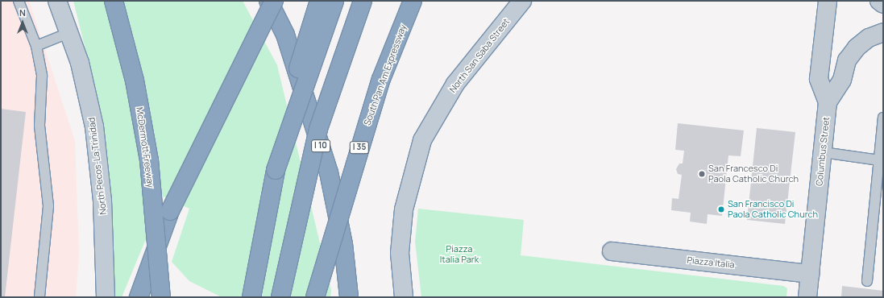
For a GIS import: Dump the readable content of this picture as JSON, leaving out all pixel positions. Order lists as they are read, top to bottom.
{
  "streets": {
    "highway": [
      "South Pan Am Expressway",
      "I 10",
      "McDermott Freeway",
      "I 35"
    ],
    "main road": ["North San Saba Street", "North Pecos-La Trinidad"],
    "street": ["Columbus Street", "Piazza Italia"]
  },
  "crossings": [
    ["Columbus Street", "Piazza Italia"]
  ],
  "parks": ["Piazza Italia Park"],
  "places": ["San Francesco Di Paola Catholic Church", "San Francisco Di Paola Catholic Church"],
  "north": "top"
}
